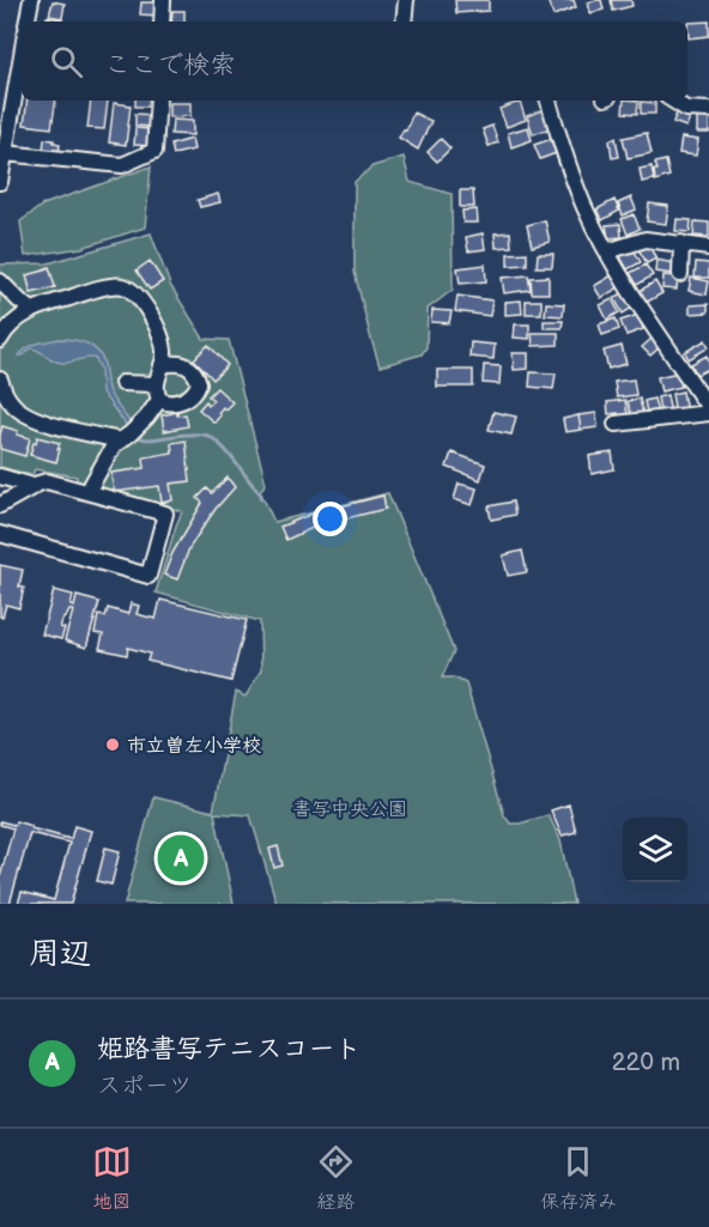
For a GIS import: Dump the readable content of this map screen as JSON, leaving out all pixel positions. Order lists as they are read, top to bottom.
{
  "parks": ["書写中央公園"],
  "places": ["市立曽左小学校"],
  "page": {
    "search": "ここで検索",
    "pins": "A",
    "heading": "周辺",
    "list": [
      {
        "mark": "A",
        "name": "姫路書写テニスコート",
        "note": "スポーツ",
        "value": "220 m"
      }
    ],
    "nav": ["地図", "経路", "保存済み"]
  }
}
